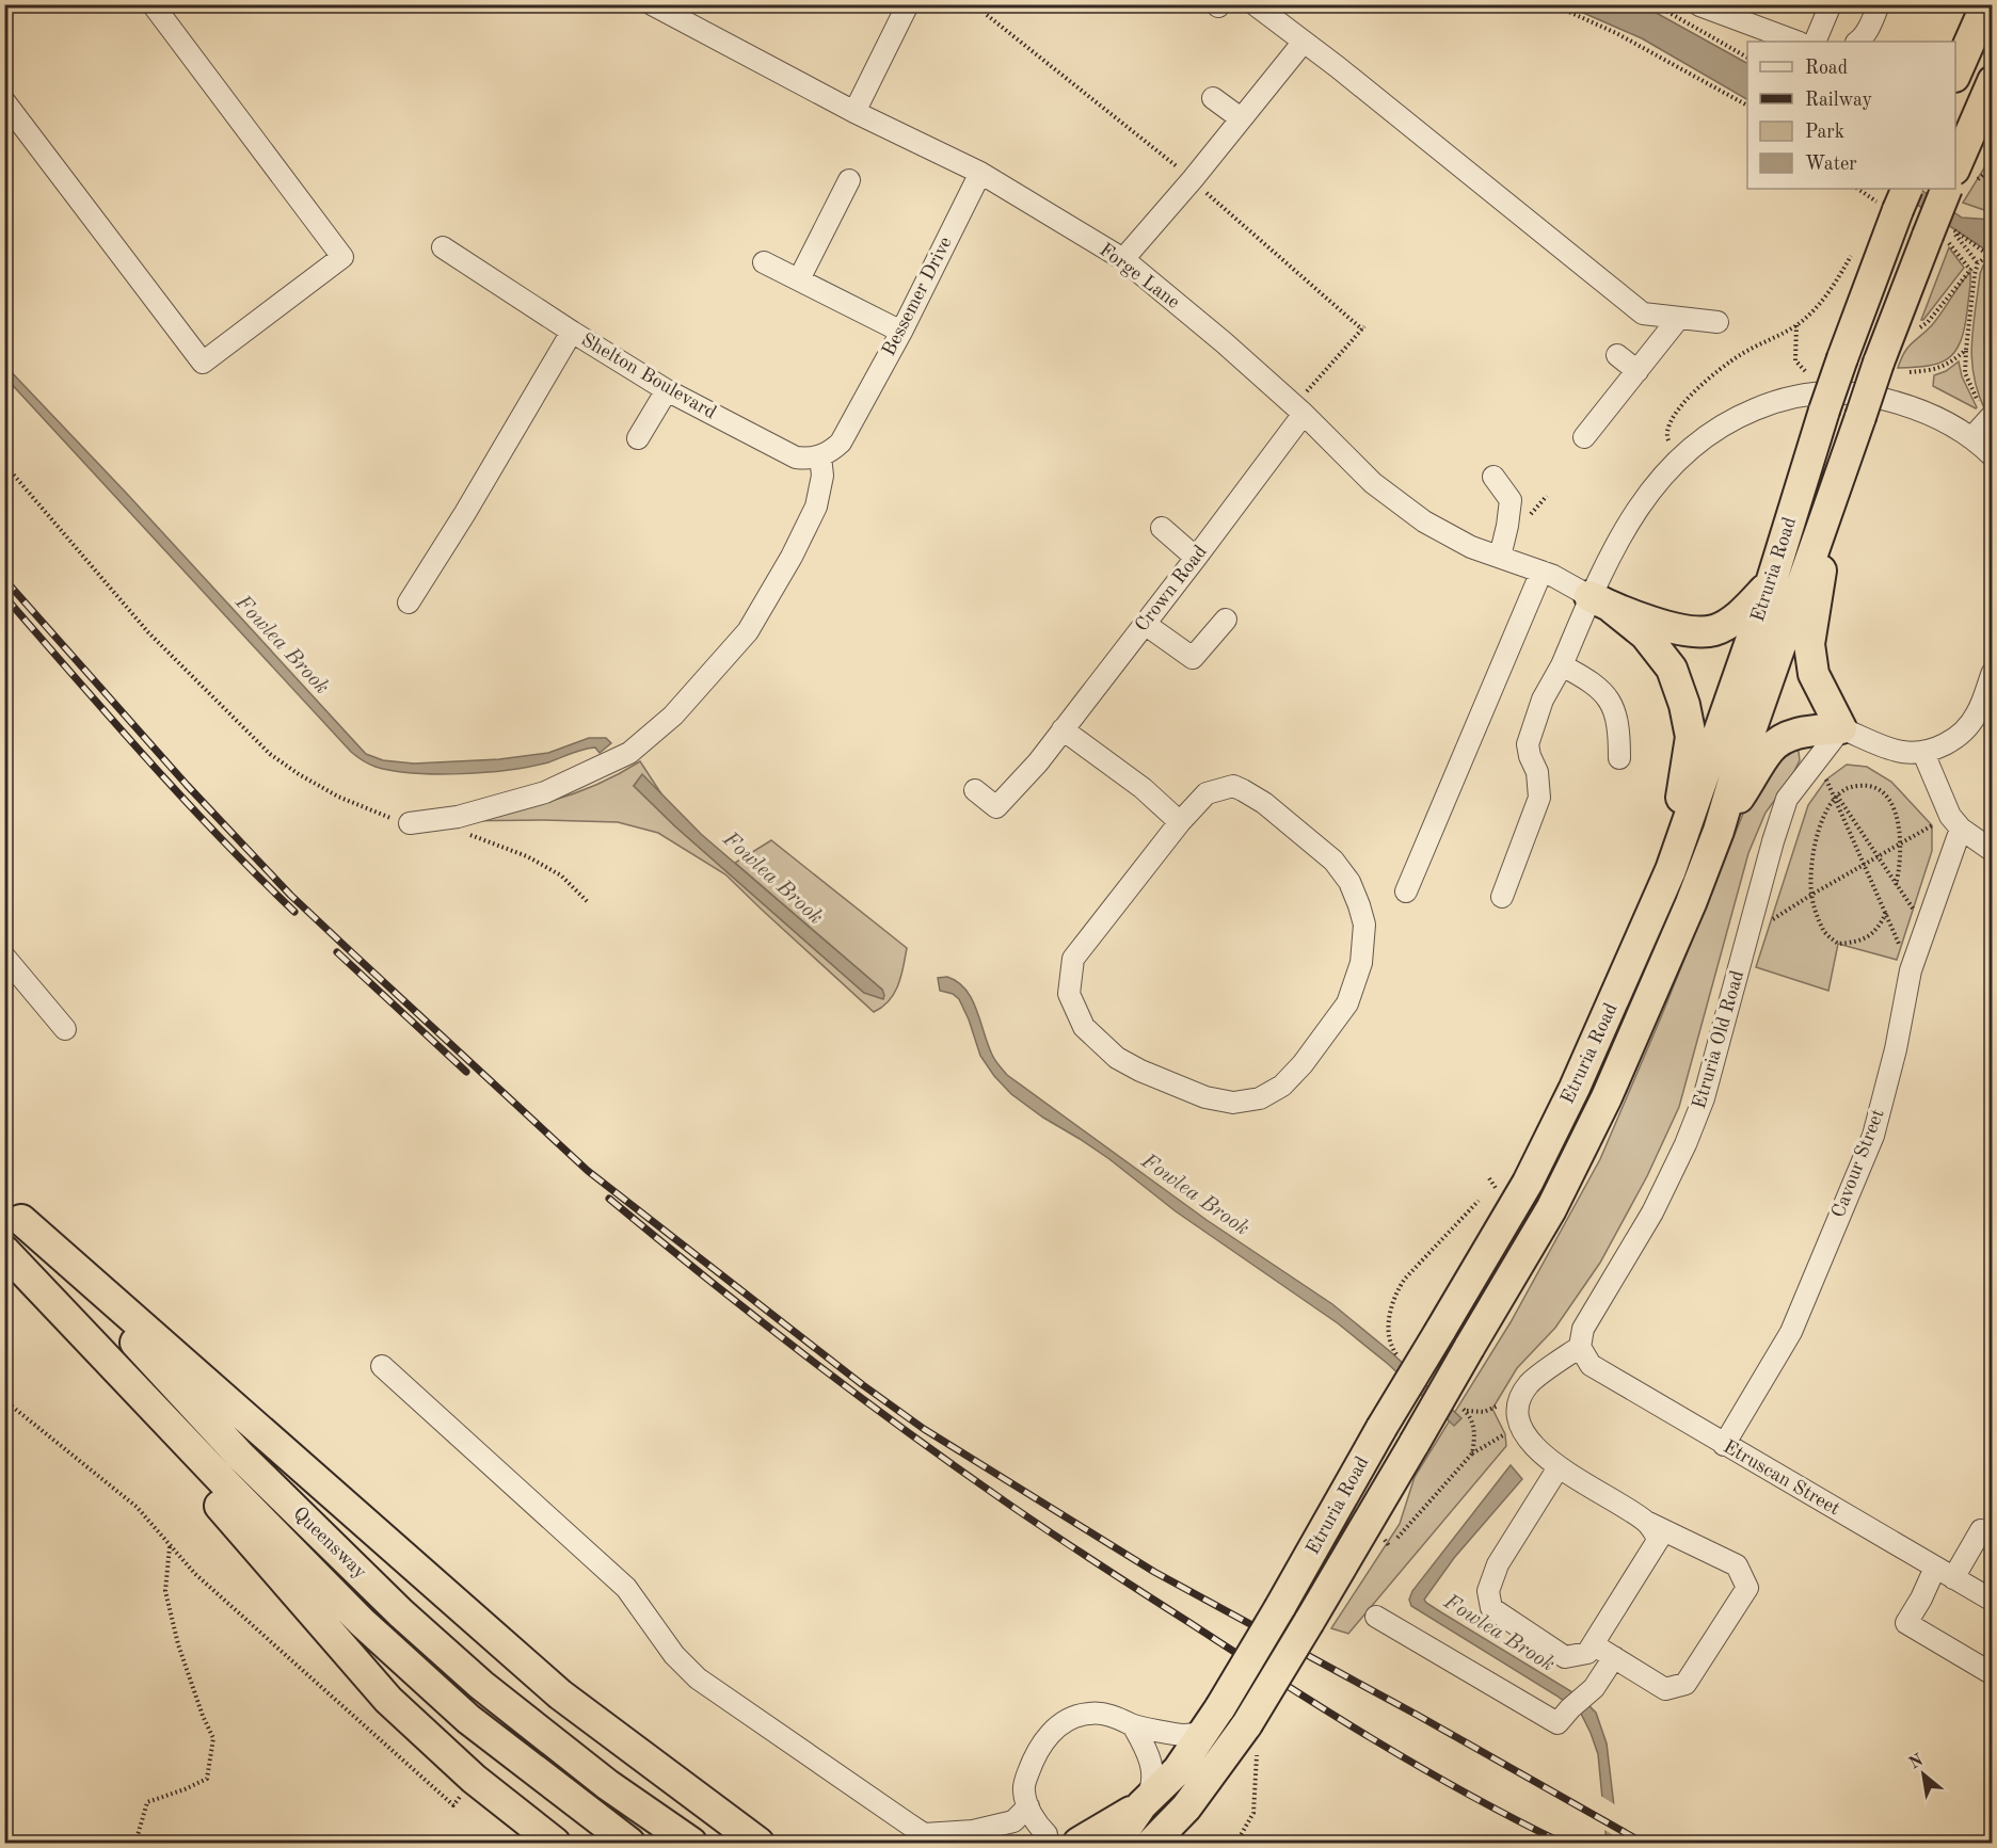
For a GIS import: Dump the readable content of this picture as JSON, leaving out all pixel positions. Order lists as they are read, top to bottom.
{
  "streets": {
    "highway": ["Etruria Road", "Queensway"],
    "street": [
      "Forge Lane",
      "Bessemer Drive",
      "Shelton Boulevard",
      "Crown Road",
      "Etruria Old Road",
      "Cavour Street",
      "Etruscan Street"
    ]
  },
  "crossings": [
    ["Forge Lane", "Bessemer Drive"],
    ["Forge Lane", "Crown Road"],
    ["Bessemer Drive", "Shelton Boulevard"],
    ["Etruria Old Road", "Etruscan Street"],
    ["Cavour Street", "Etruscan Street"]
  ],
  "water": ["Fowlea Brook"],
  "legend": [
    "Road",
    "Railway",
    "Park",
    "Water"
  ],
  "north": "top left"
}
